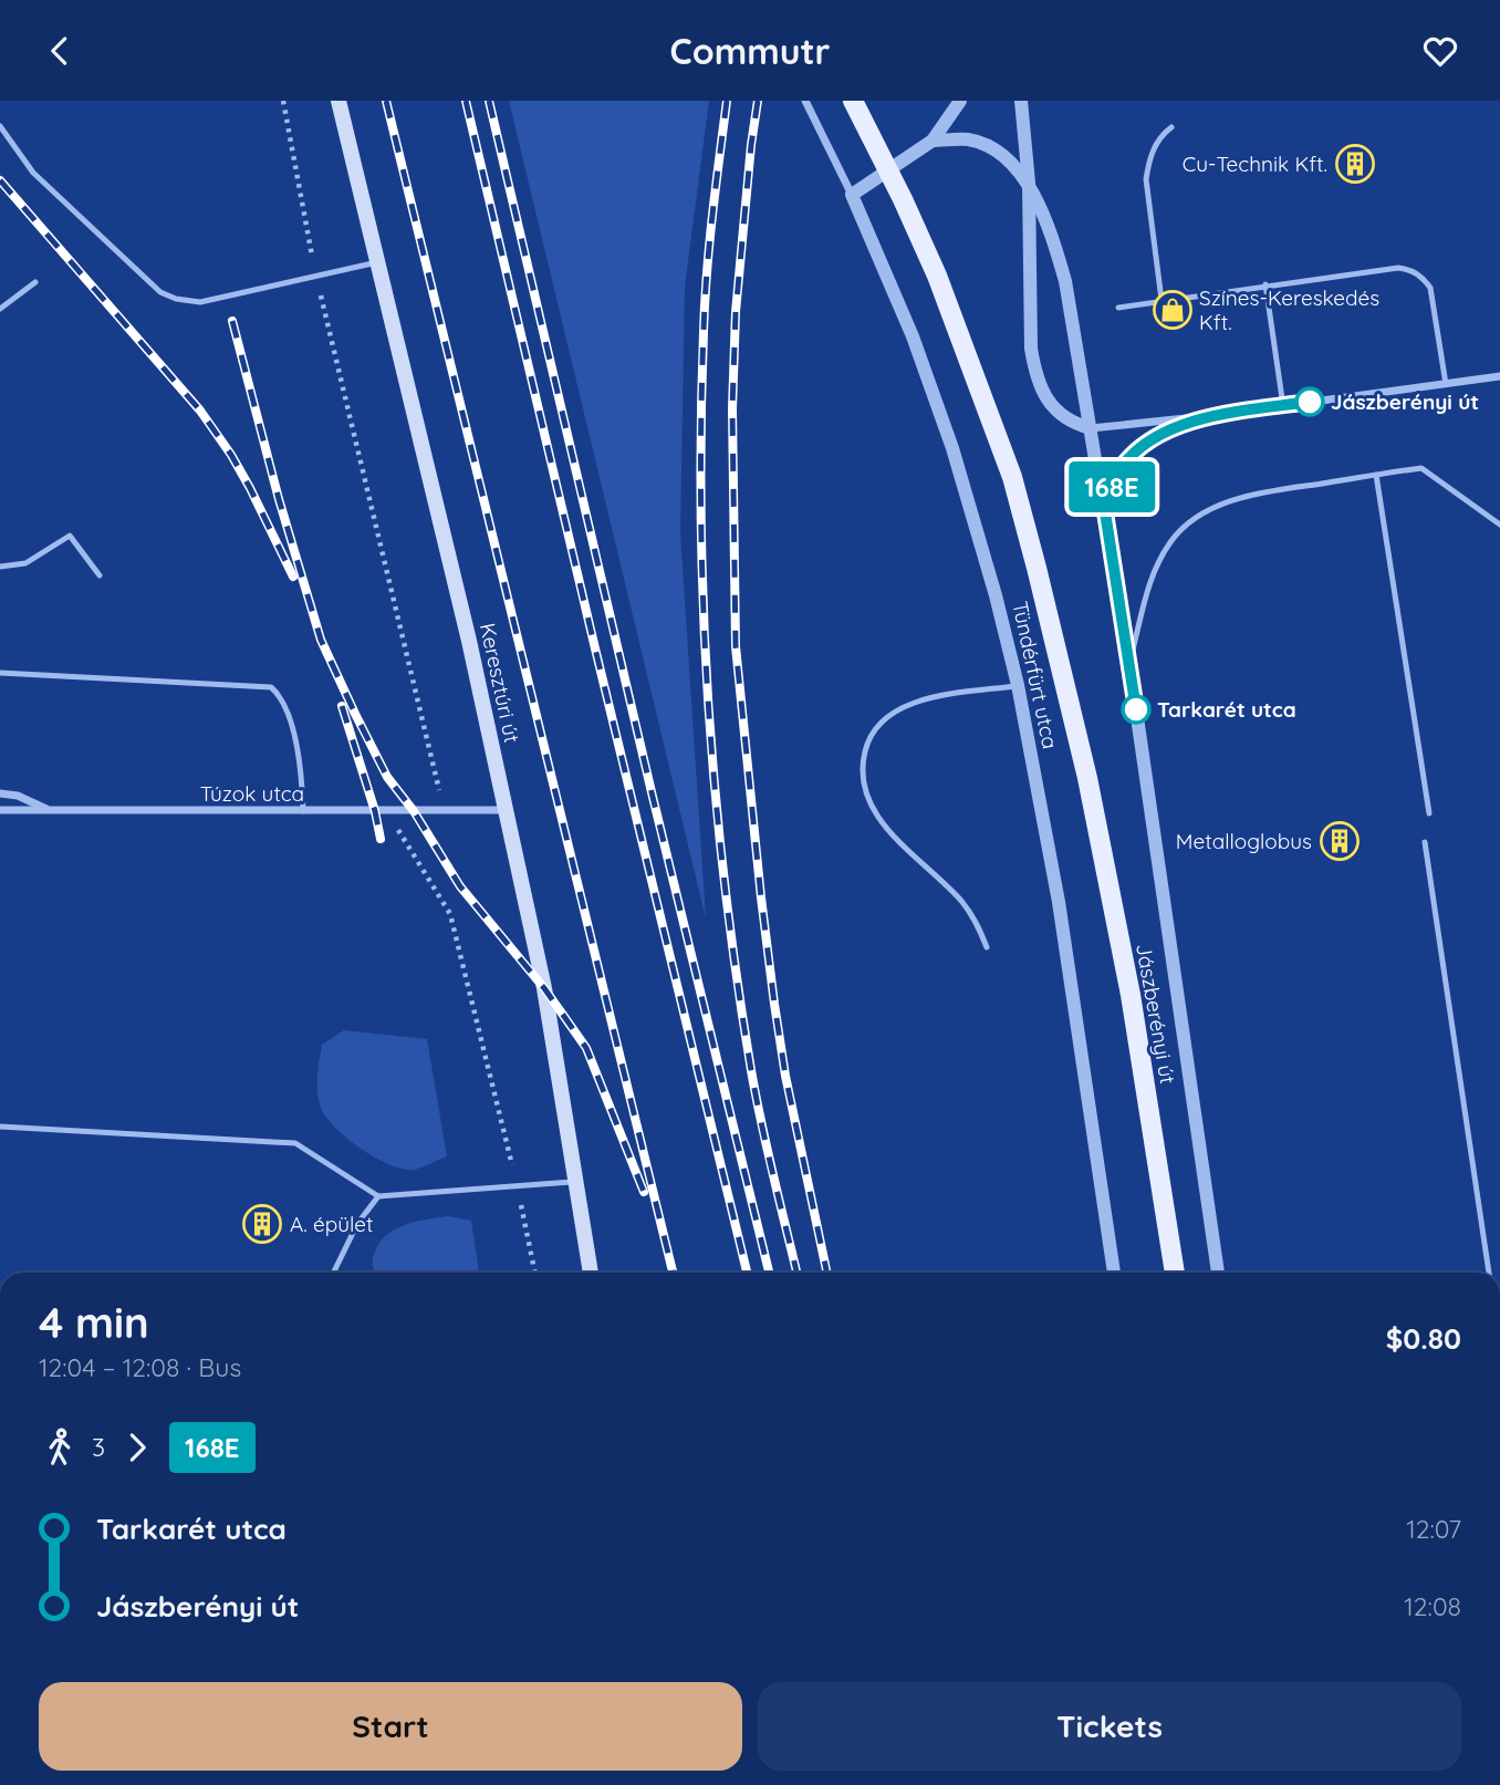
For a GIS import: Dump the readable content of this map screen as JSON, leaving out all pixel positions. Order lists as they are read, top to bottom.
{
  "streets": {
    "main road": ["Keresztúri út", "Jászberényi út"],
    "street": ["Tündérfürt utca", "Túzok utca"]
  },
  "crossings": [
    ["Keresztúri út", "Túzok utca"]
  ],
  "places": {
    "building": ["Cu-Technik Kft.", "Metalloglobus", "A. épület"],
    "shop": ["Színes-Kereskedés Kft."],
    "other": ["Jászberényi út", "Tarkarét utca"]
  },
  "lines": ["bus line 168E"],
  "page": {
    "header": "Commutr",
    "on_map": "168E",
    "heading": ["4 min", "12:04 – 12:08 · Bus", "$0.80"],
    "legs": ["3", "168E"],
    "list": [
      {
        "name": "Tarkarét utca",
        "value": "12:07"
      },
      {
        "name": "Jászberényi út",
        "value": "12:08"
      }
    ],
    "buttons": ["Start", "Tickets"]
  }
}
